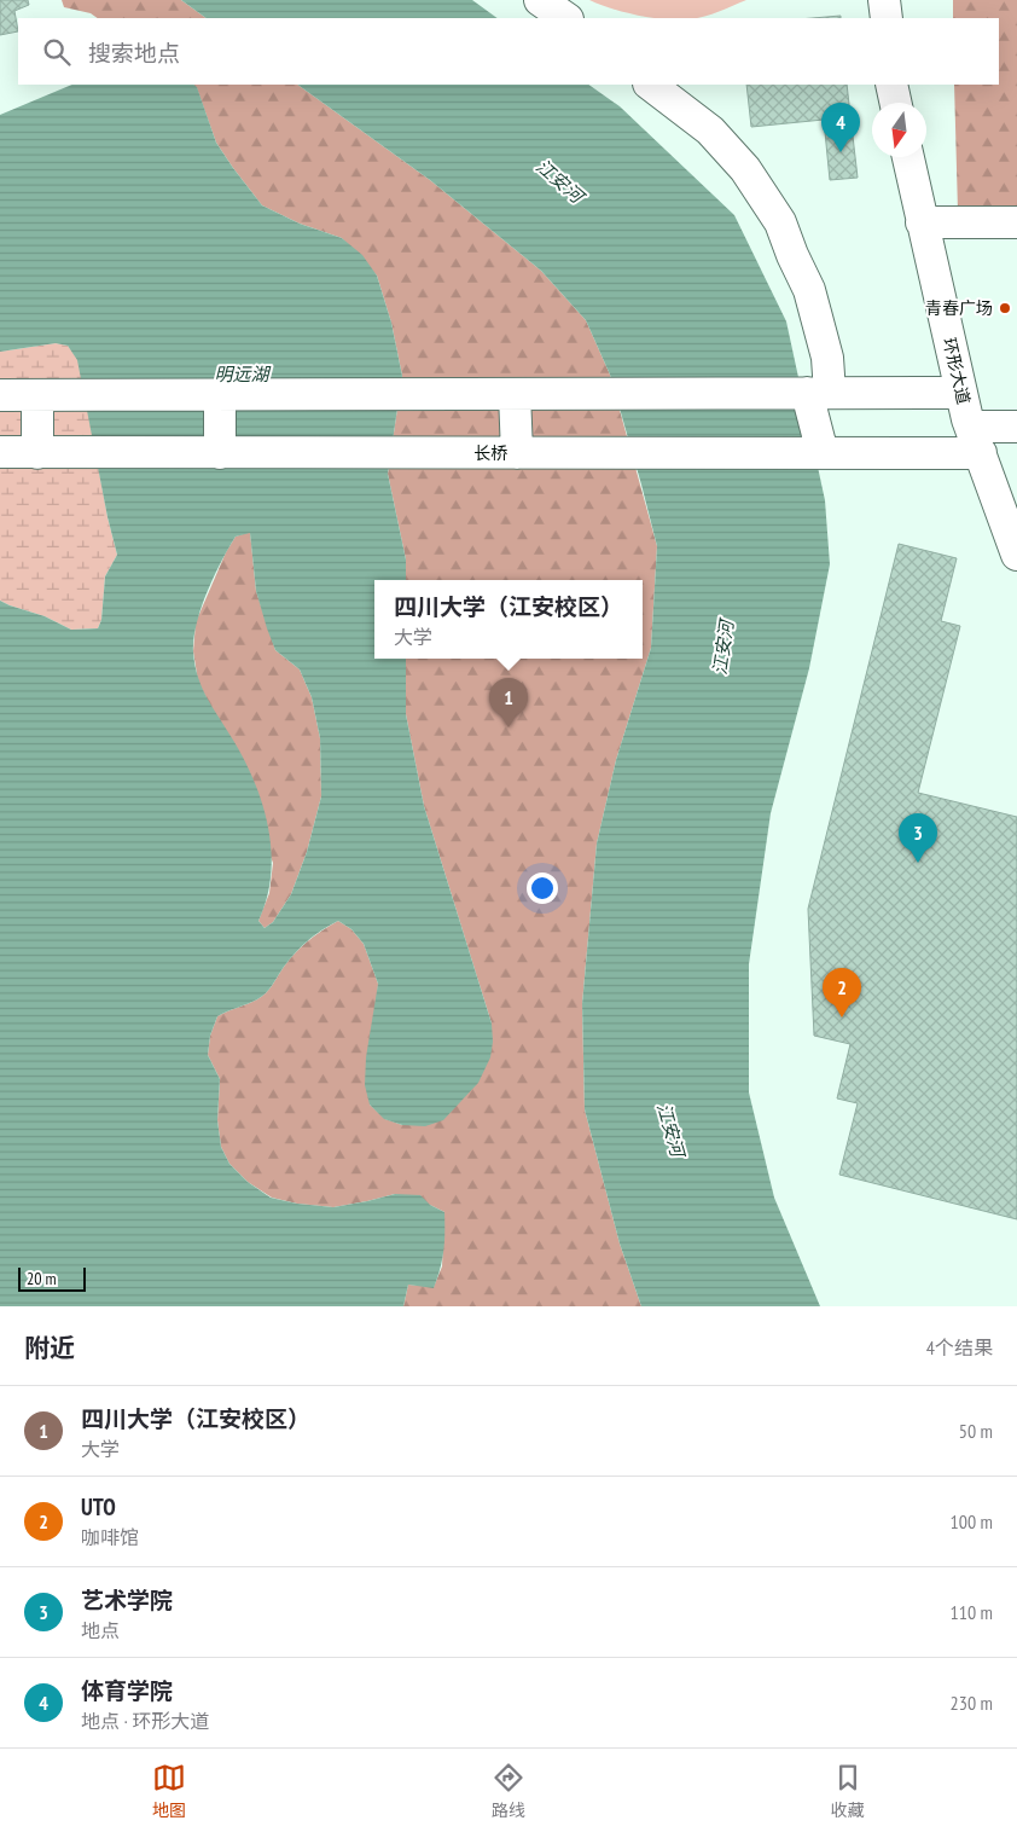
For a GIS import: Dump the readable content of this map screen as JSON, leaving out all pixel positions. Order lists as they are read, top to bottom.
{
  "streets": {
    "street": ["环形大道", "长桥"]
  },
  "crossings": [
    ["环形大道", "长桥"]
  ],
  "water": ["江安河", "明远湖"],
  "places": ["青春广场"],
  "scale_bar": "20 m",
  "north": "bottom",
  "page": {
    "search": "搜索地点",
    "pins": [
      "4",
      "1",
      "3",
      "2"
    ],
    "popup": ["四川大学（江安校区）", "大学"],
    "scale": "20 m",
    "heading": ["附近", "4个结果"],
    "list": [
      {
        "mark": "1",
        "name": "四川大学（江安校区）",
        "note": "大学",
        "value": "50 m"
      },
      {
        "mark": "2",
        "name": "UTO",
        "note": "咖啡馆",
        "value": "100 m"
      },
      {
        "mark": "3",
        "name": "艺术学院",
        "note": "地点",
        "value": "110 m"
      },
      {
        "mark": "4",
        "name": "体育学院",
        "note": "地点 · 环形大道",
        "value": "230 m"
      }
    ],
    "nav": ["地图", "路线", "收藏"]
  }
}
